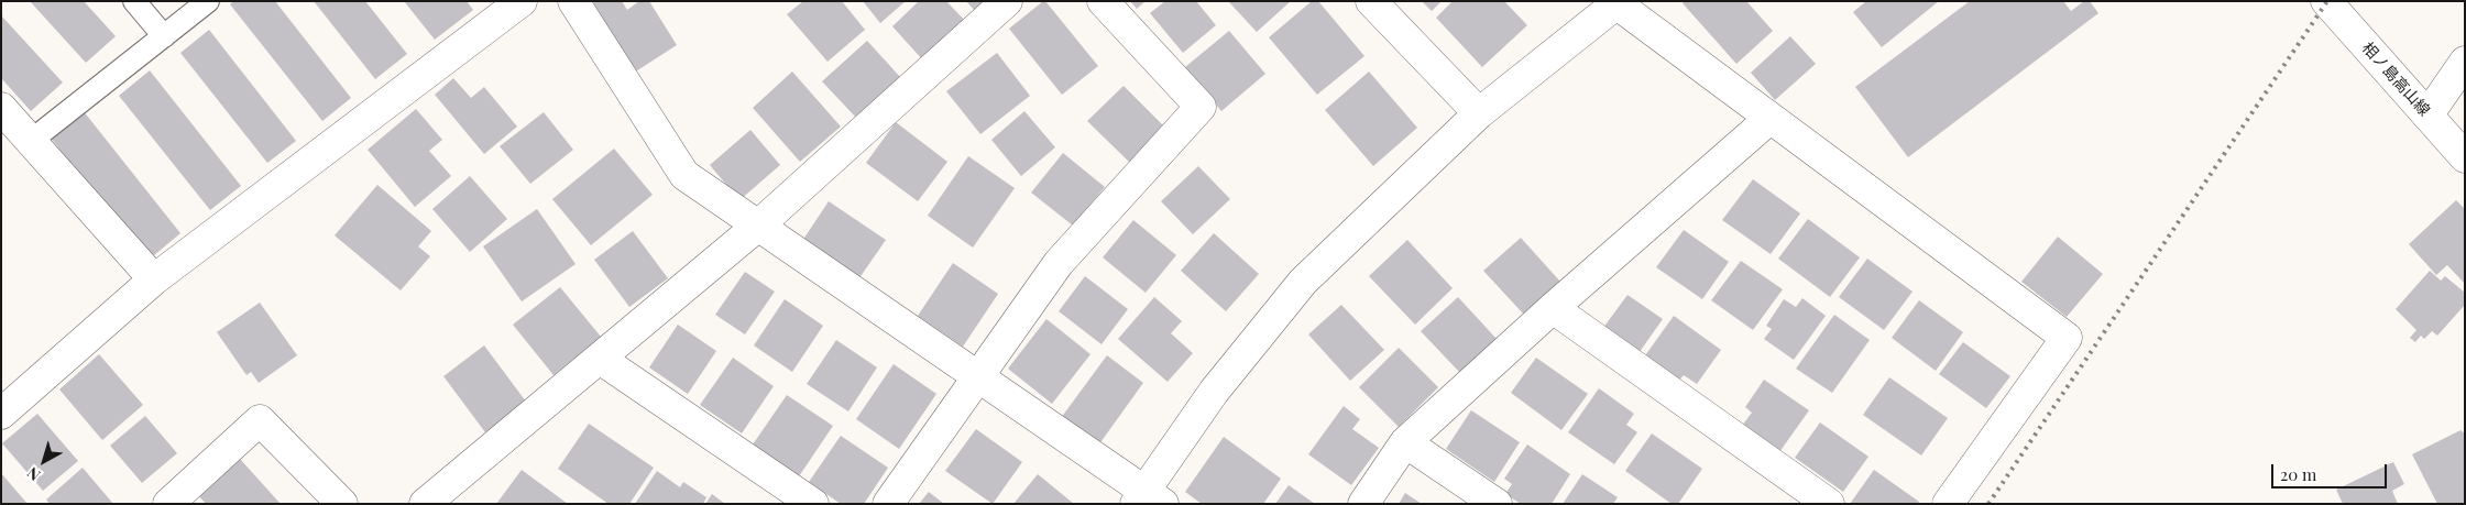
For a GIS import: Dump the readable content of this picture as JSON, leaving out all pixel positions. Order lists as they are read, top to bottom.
{
  "streets": {
    "street": ["相ノ島高山線"]
  },
  "scale_bar": "20 m",
  "north": "bottom left"
}
